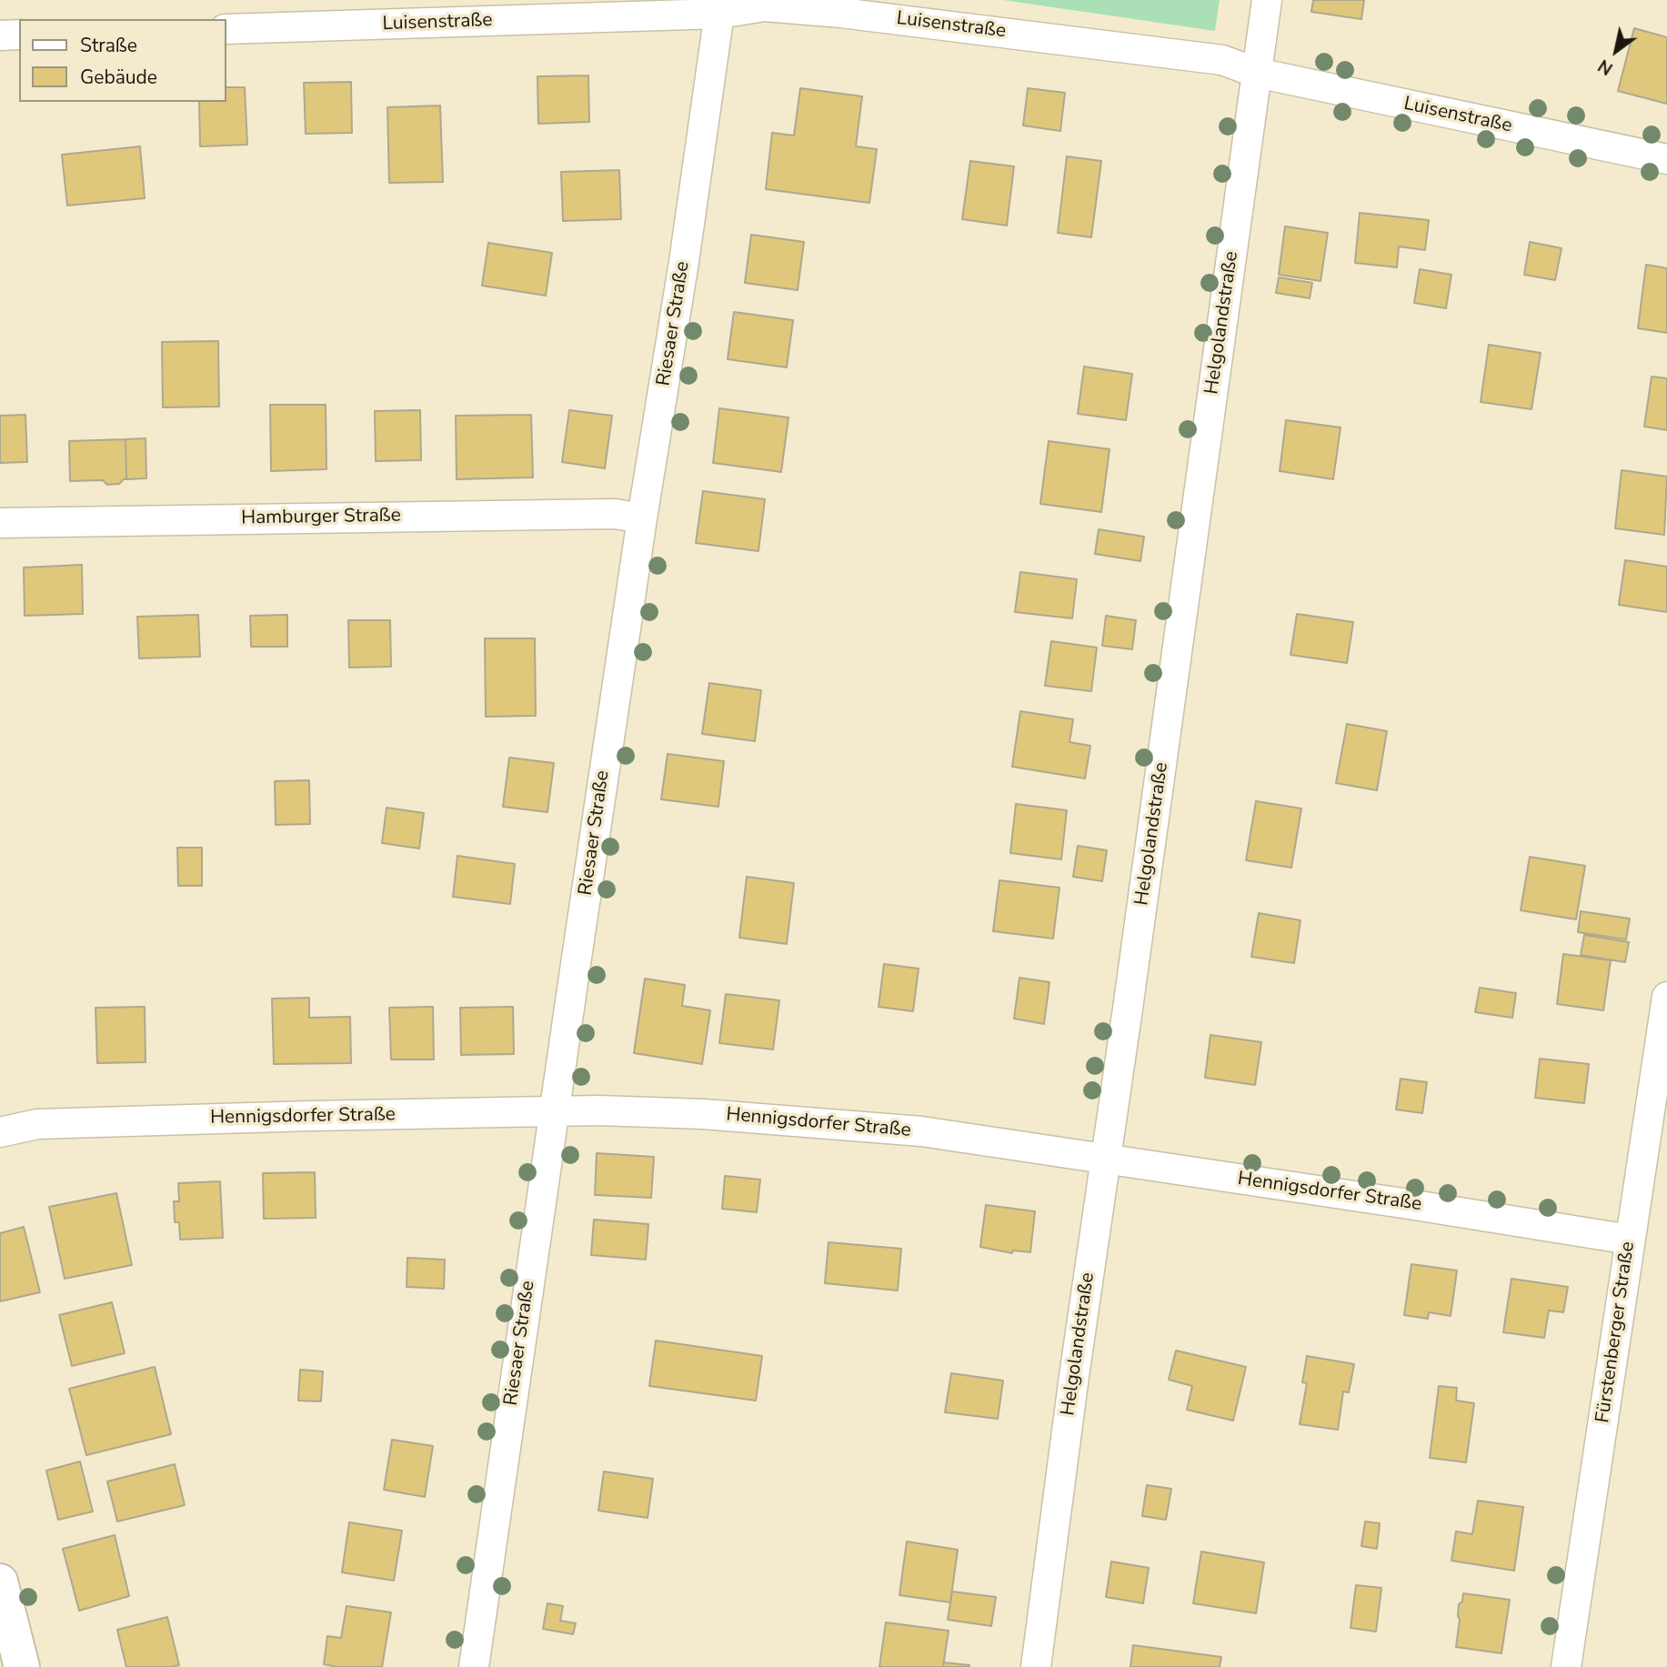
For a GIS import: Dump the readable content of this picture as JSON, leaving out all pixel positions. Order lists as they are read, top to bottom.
{
  "streets": {
    "street": [
      "Luisenstraße",
      "Helgolandstraße",
      "Riesaer Straße",
      "Hamburger Straße",
      "Hennigsdorfer Straße",
      "Fürstenberger Straße"
    ]
  },
  "crossings": [
    ["Luisenstraße", "Helgolandstraße"],
    ["Luisenstraße", "Riesaer Straße"],
    ["Helgolandstraße", "Hennigsdorfer Straße"],
    ["Riesaer Straße", "Hamburger Straße"],
    ["Riesaer Straße", "Hennigsdorfer Straße"],
    ["Hennigsdorfer Straße", "Fürstenberger Straße"]
  ],
  "legend": ["Straße", "Gebäude"],
  "north": "bottom left"
}
